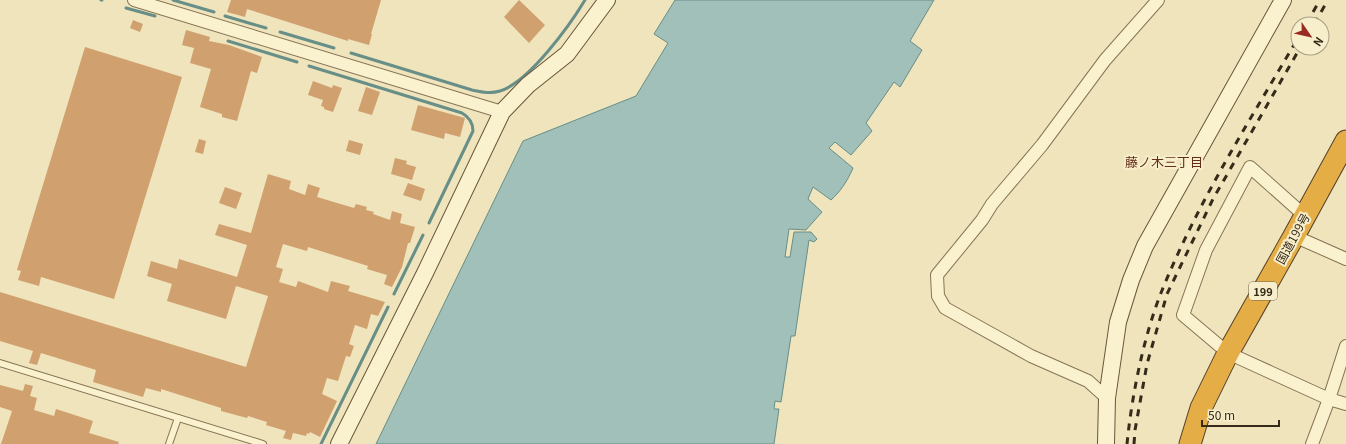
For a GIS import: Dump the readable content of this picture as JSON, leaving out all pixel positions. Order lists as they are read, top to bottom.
{
  "streets": {
    "highway": ["国道199号", "199"]
  },
  "districts": ["藤ノ木三丁目"],
  "scale_bar": "50 m",
  "north": "bottom right"
}
